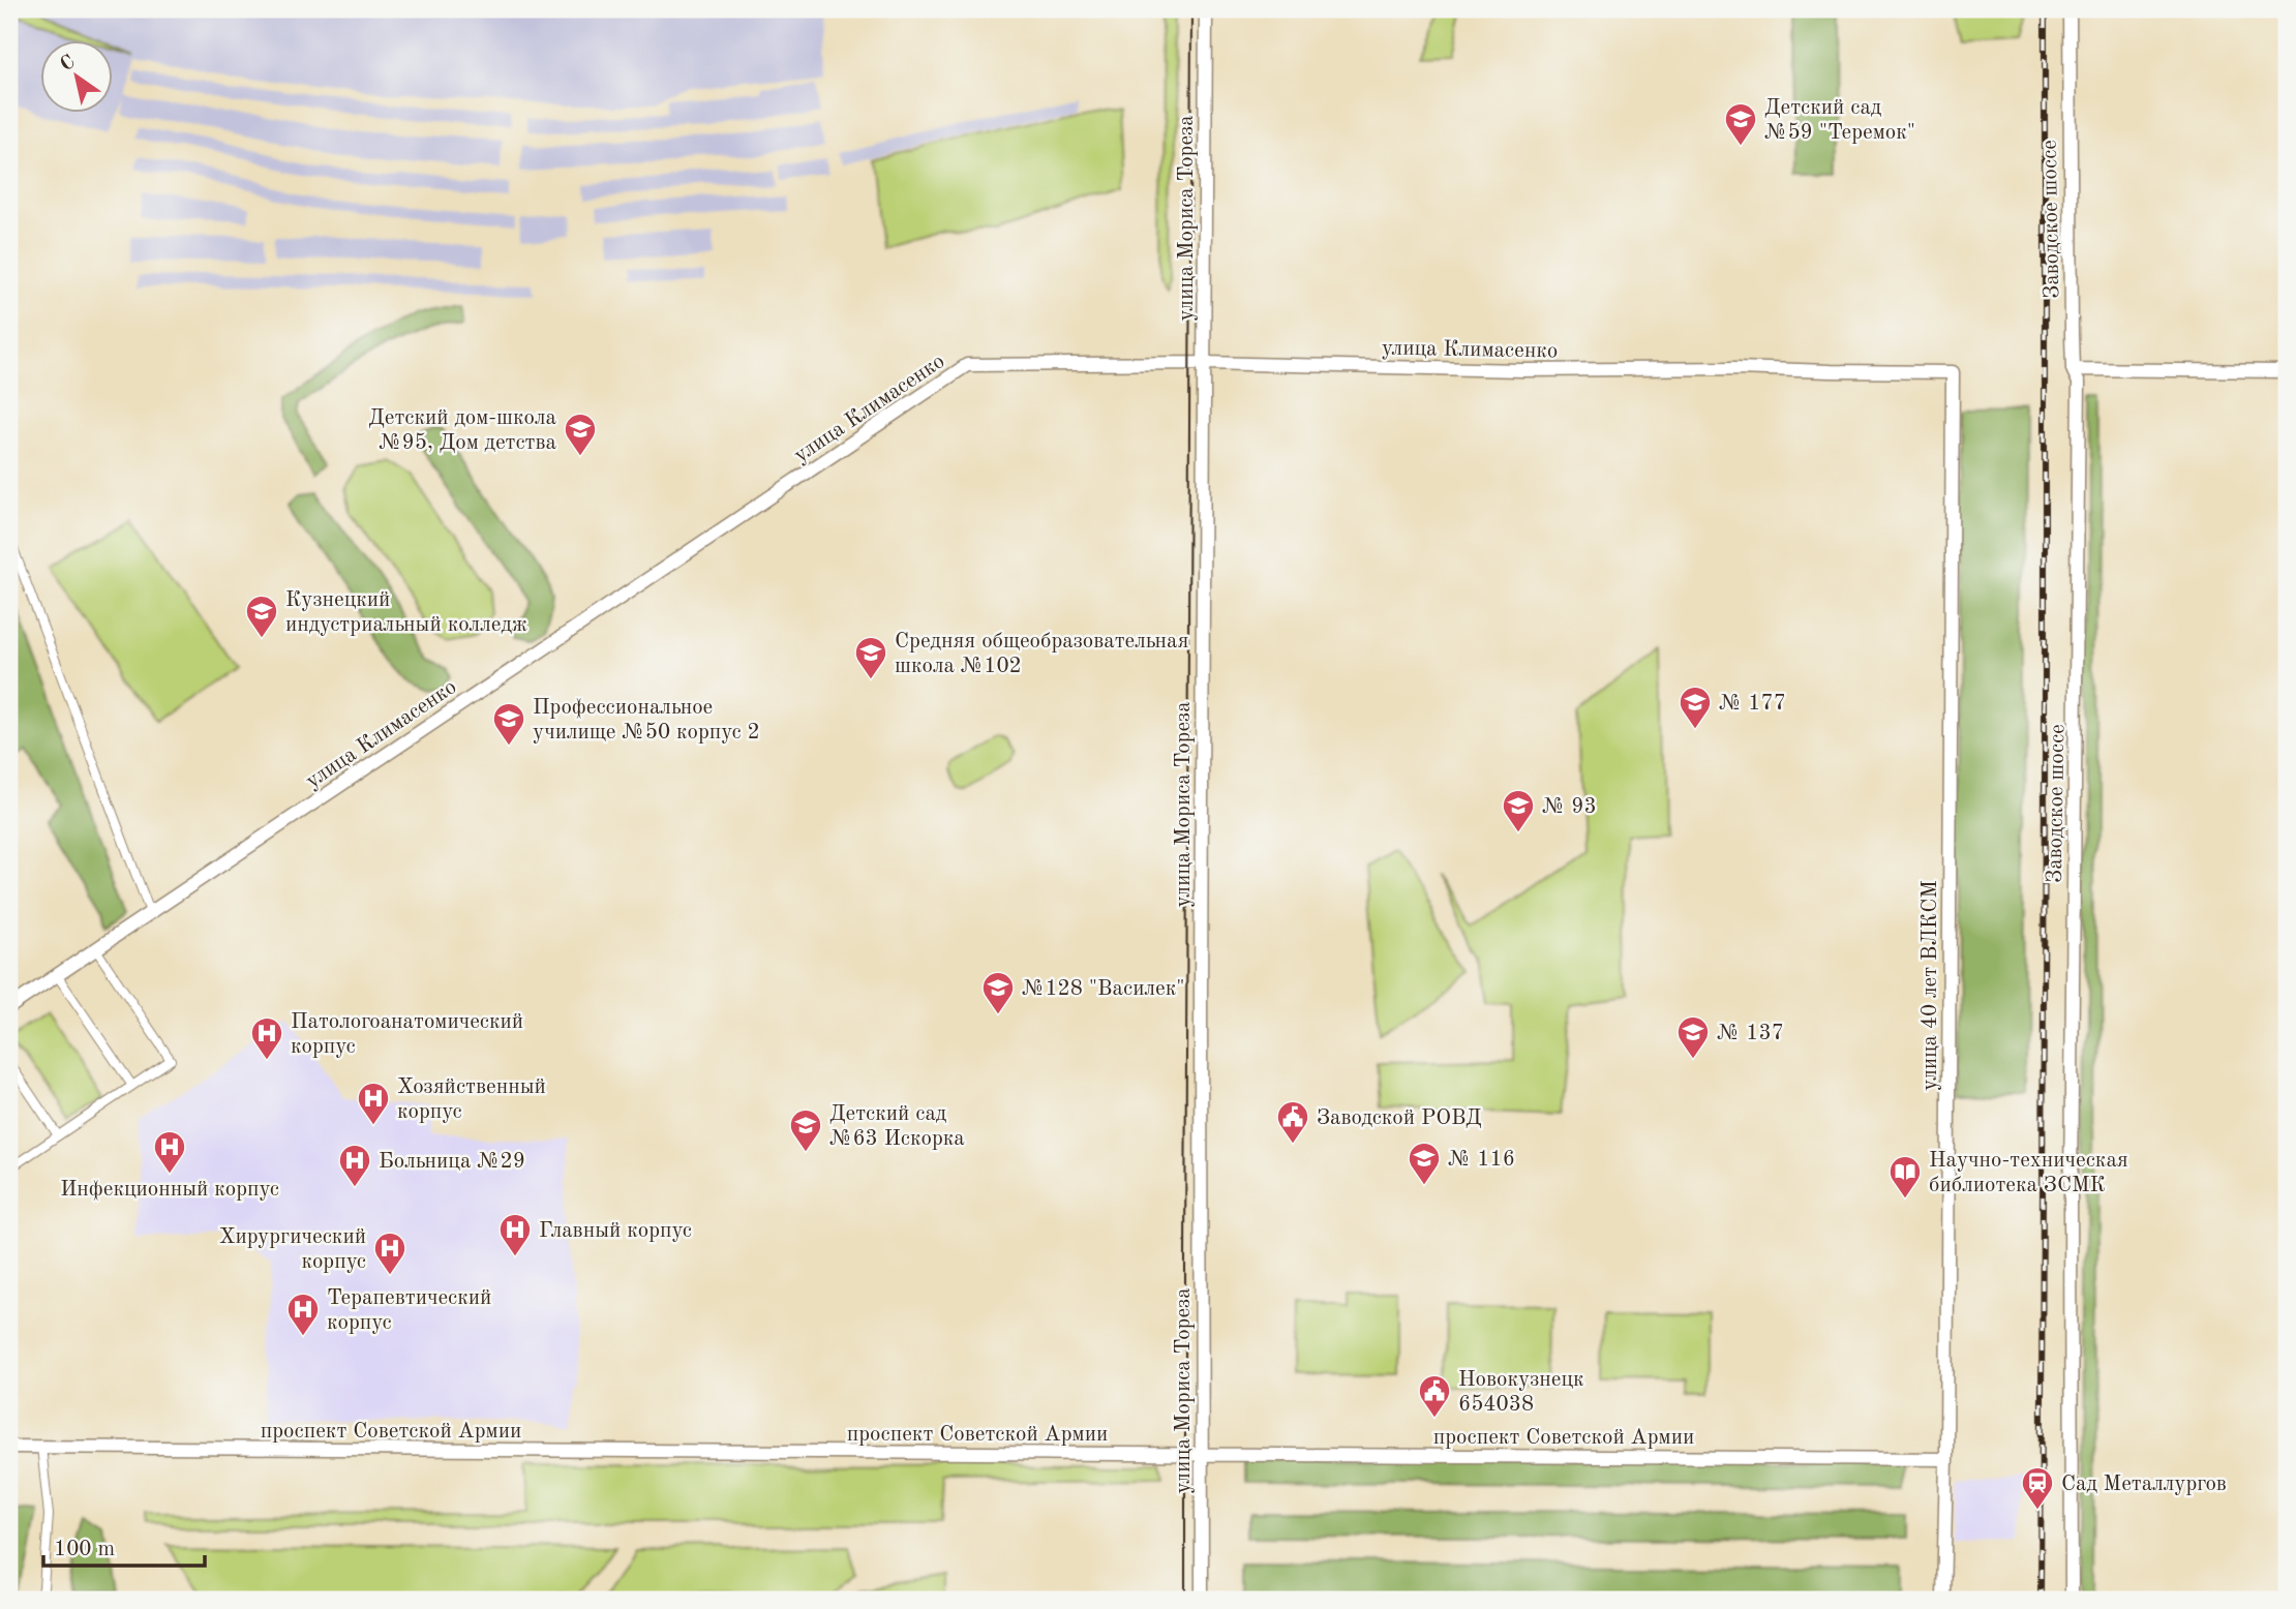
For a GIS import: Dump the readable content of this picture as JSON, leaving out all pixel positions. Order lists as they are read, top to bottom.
{
  "streets": {
    "street": [
      "улица Мориса Тореза",
      "Заводское шоссе",
      "улица Климасенко",
      "улица 40 лет ВЛКСМ",
      "проспект Советской Армии"
    ]
  },
  "crossings": [
    ["улица Мориса Тореза", "улица Климасенко"],
    ["улица Мориса Тореза", "проспект Советской Армии"],
    ["улица Климасенко", "улица 40 лет ВЛКСМ"],
    ["улица 40 лет ВЛКСМ", "проспект Советской Армии"]
  ],
  "places": {
    "school or university": [
      "Детский сад №59 \"Теремок\"",
      "Детский дом-школа №95, Дом детства",
      "Кузнецкий индустриальный колледж",
      "Средняя общеобразовательная школа №102",
      "№ 177",
      "Профессиональное училище №50 корпус 2",
      "№ 93",
      "№128 \"Василек\"",
      "№ 137",
      "Детский сад №63 Искорка",
      "№ 116"
    ],
    "hospital": [
      "Патологоанатомический корпус",
      "Хозяйственный корпус",
      "Инфекционный корпус",
      "Больница №29",
      "Главный корпус",
      "Хирургический корпус",
      "Терапевтический корпус"
    ],
    "public building": ["Заводской РОВД", "Новокузнецк 654038"],
    "library": ["Научно-техническая библиотека ЗСМК"],
    "station": ["Сад Металлургов"]
  },
  "scale_bar": "100 m",
  "north": "top left"
}
